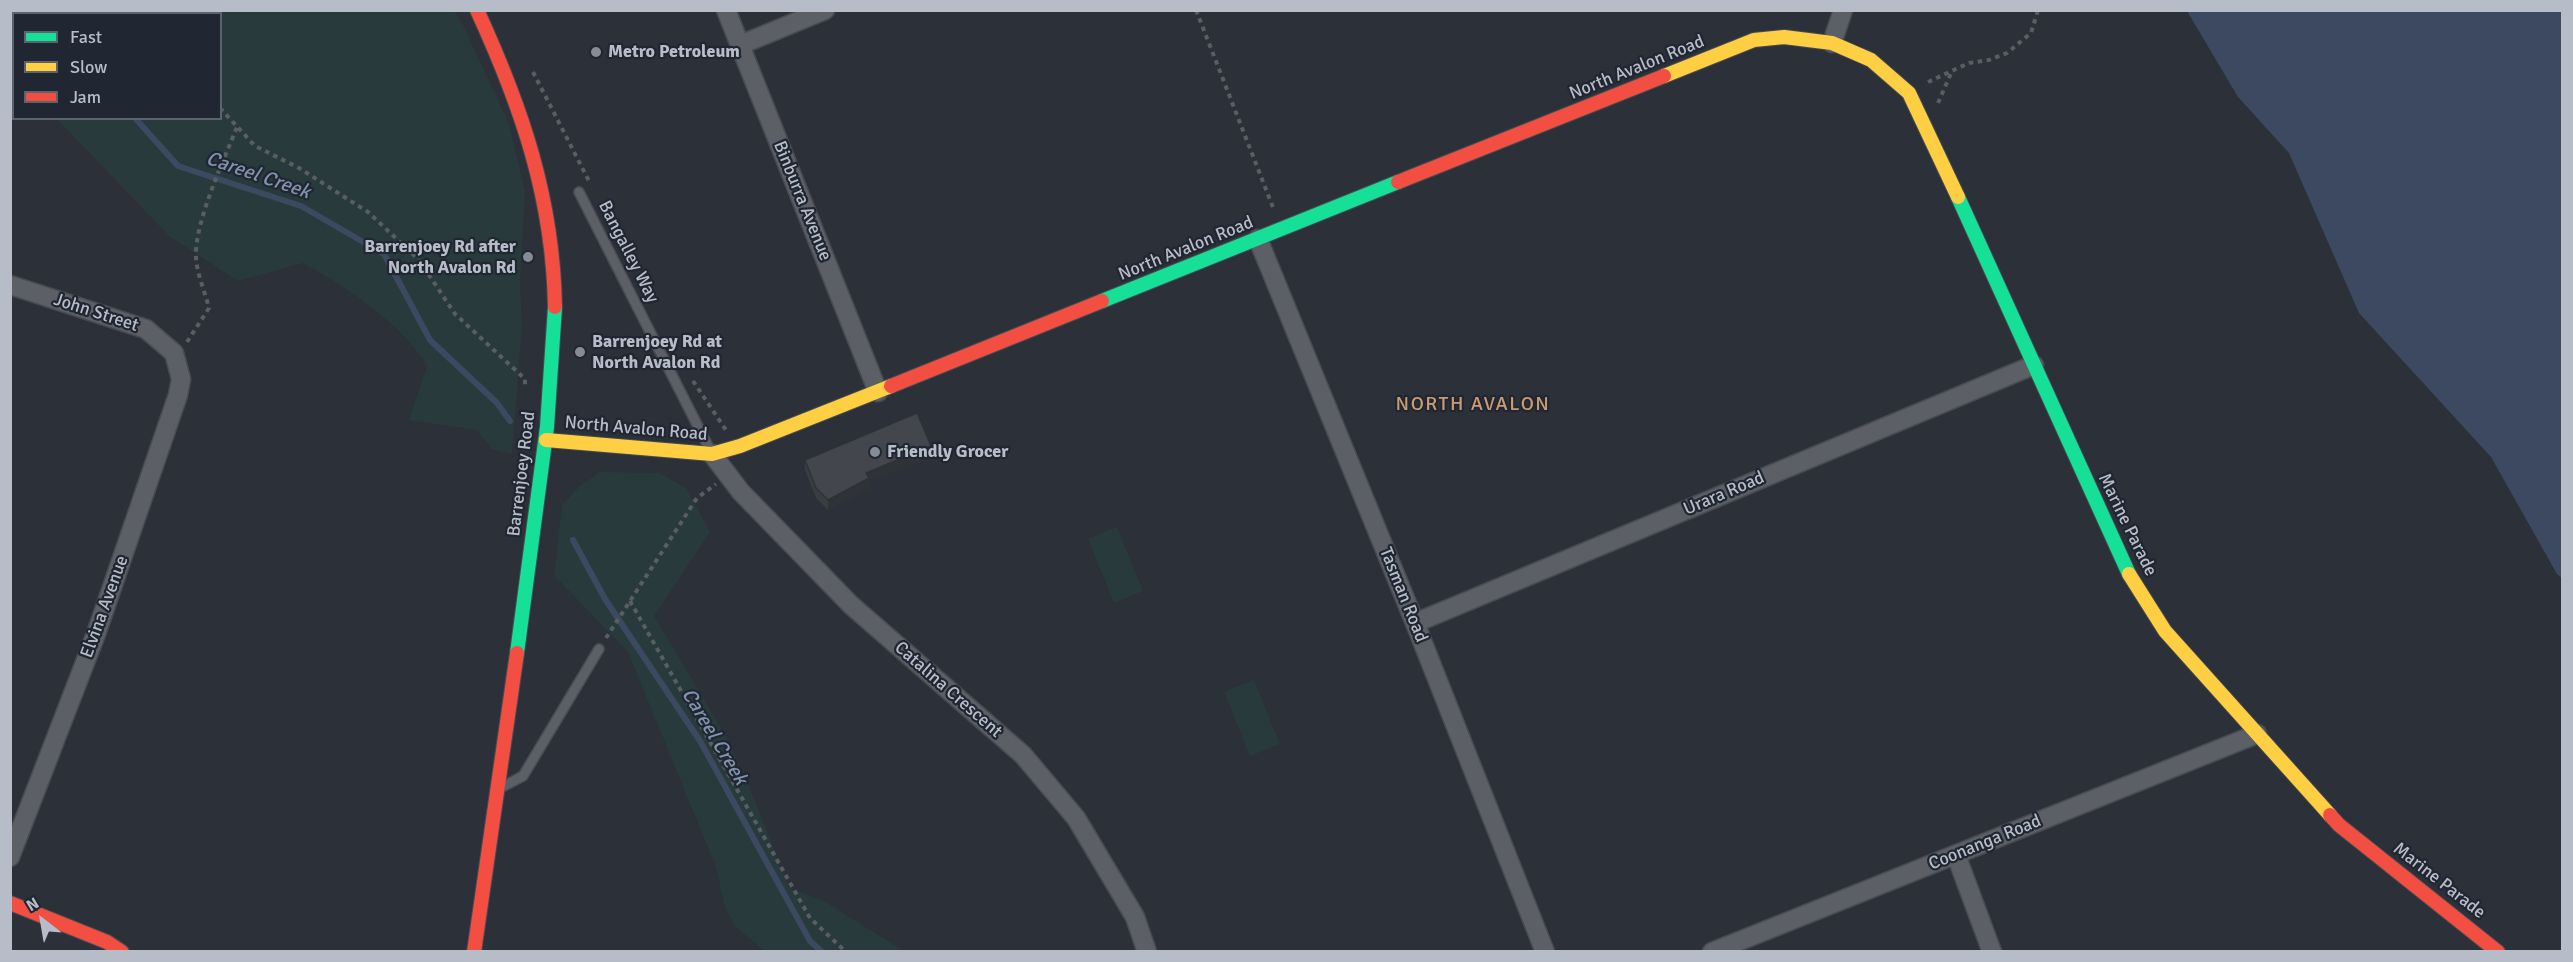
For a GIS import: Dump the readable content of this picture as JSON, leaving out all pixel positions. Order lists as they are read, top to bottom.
{
  "streets": {
    "street": [
      "North Avalon Road",
      "Binburra Avenue",
      "John Street",
      "Barrenjoey Road",
      "Urara Road",
      "Marine Parade",
      "Tasman Road",
      "Elvina Avenue",
      "Catalina Crescent",
      "Coonanga Road"
    ],
    "lane": ["Bangalley Way"]
  },
  "crossings": [
    ["North Avalon Road", "Binburra Avenue"],
    ["North Avalon Road", "Bangalley Way"],
    ["North Avalon Road", "Barrenjoey Road"],
    ["North Avalon Road", "Marine Parade"],
    ["North Avalon Road", "Tasman Road"],
    ["North Avalon Road", "Catalina Crescent"],
    ["Bangalley Way", "Catalina Crescent"],
    ["John Street", "Elvina Avenue"],
    ["Urara Road", "Marine Parade"],
    ["Urara Road", "Tasman Road"],
    ["Marine Parade", "Coonanga Road"]
  ],
  "districts": ["NORTH AVALON"],
  "water": ["Careel Creek"],
  "places": [
    "Metro Petroleum",
    "Barrenjoey Rd after North Avalon Rd",
    "Barrenjoey Rd at North Avalon Rd",
    "Friendly Grocer"
  ],
  "legend": ["Fast", "Slow", "Jam"],
  "north": "top left"
}
